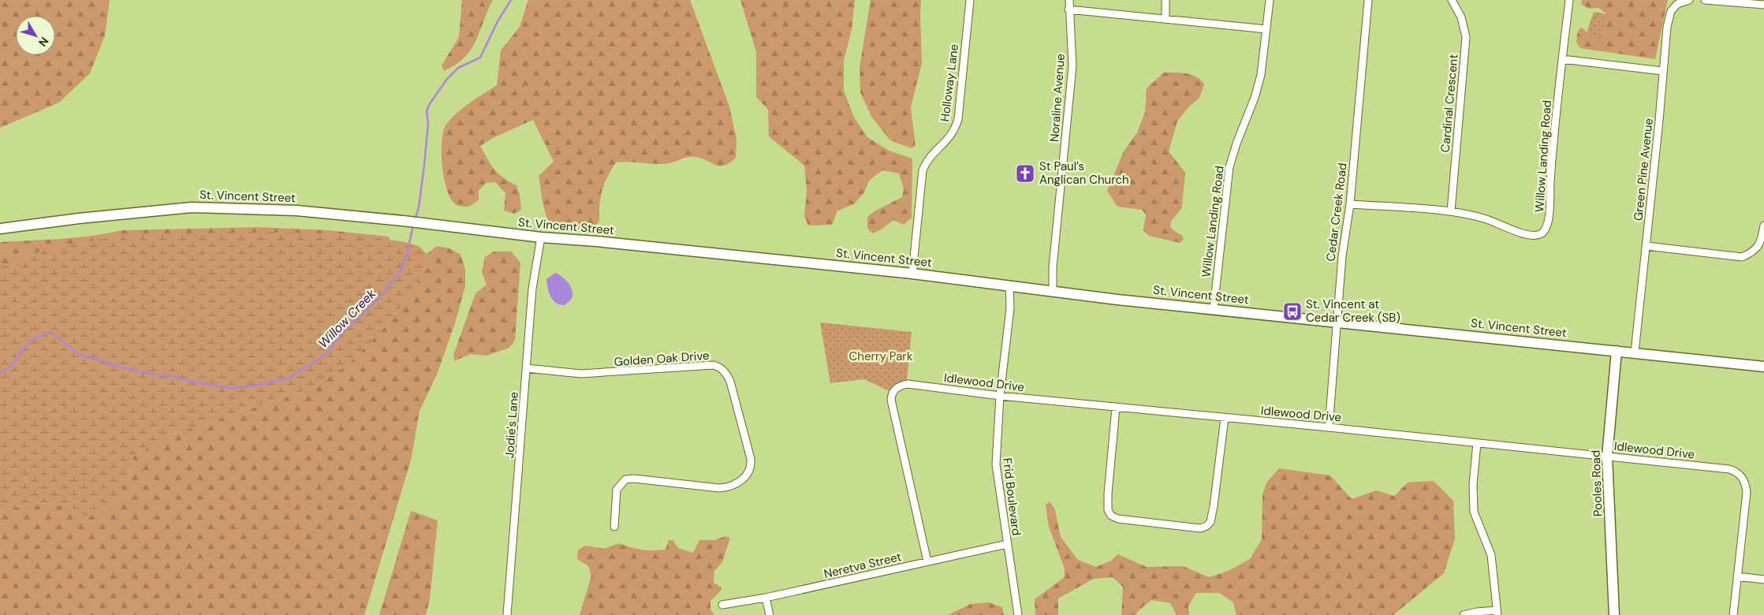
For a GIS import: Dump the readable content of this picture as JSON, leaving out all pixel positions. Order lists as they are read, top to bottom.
{
  "streets": {
    "street": [
      "Holloway Lane",
      "Noraline Avenue",
      "Cardinal Crescent",
      "Willow Landing Road",
      "Green Pine Avenue",
      "St. Vincent Street",
      "Cedar Creek Road",
      "Golden Oak Drive",
      "Idlewood Drive",
      "Jodie's Lane",
      "Pooles Road",
      "Frid Boulevard",
      "Neretva Street"
    ]
  },
  "crossings": [
    ["Holloway Lane", "St. Vincent Street"],
    ["Noraline Avenue", "St. Vincent Street"],
    ["Cardinal Crescent", "Willow Landing Road"],
    ["Willow Landing Road", "St. Vincent Street"],
    ["Willow Landing Road", "Cedar Creek Road"],
    ["Green Pine Avenue", "St. Vincent Street"],
    ["St. Vincent Street", "Cedar Creek Road"],
    ["St. Vincent Street", "Jodie's Lane"],
    ["St. Vincent Street", "Pooles Road"],
    ["St. Vincent Street", "Frid Boulevard"],
    ["Cedar Creek Road", "Idlewood Drive"],
    ["Golden Oak Drive", "Jodie's Lane"],
    ["Idlewood Drive", "Pooles Road"],
    ["Idlewood Drive", "Frid Boulevard"],
    ["Idlewood Drive", "Neretva Street"],
    ["Frid Boulevard", "Neretva Street"]
  ],
  "water": ["Willow Creek"],
  "parks": ["Cherry Park"],
  "places": {
    "church": ["St Paul’s Anglican Church"],
    "bus stop": ["St. Vincent at Cedar Creek (SB)"]
  },
  "north": "bottom right"
}
